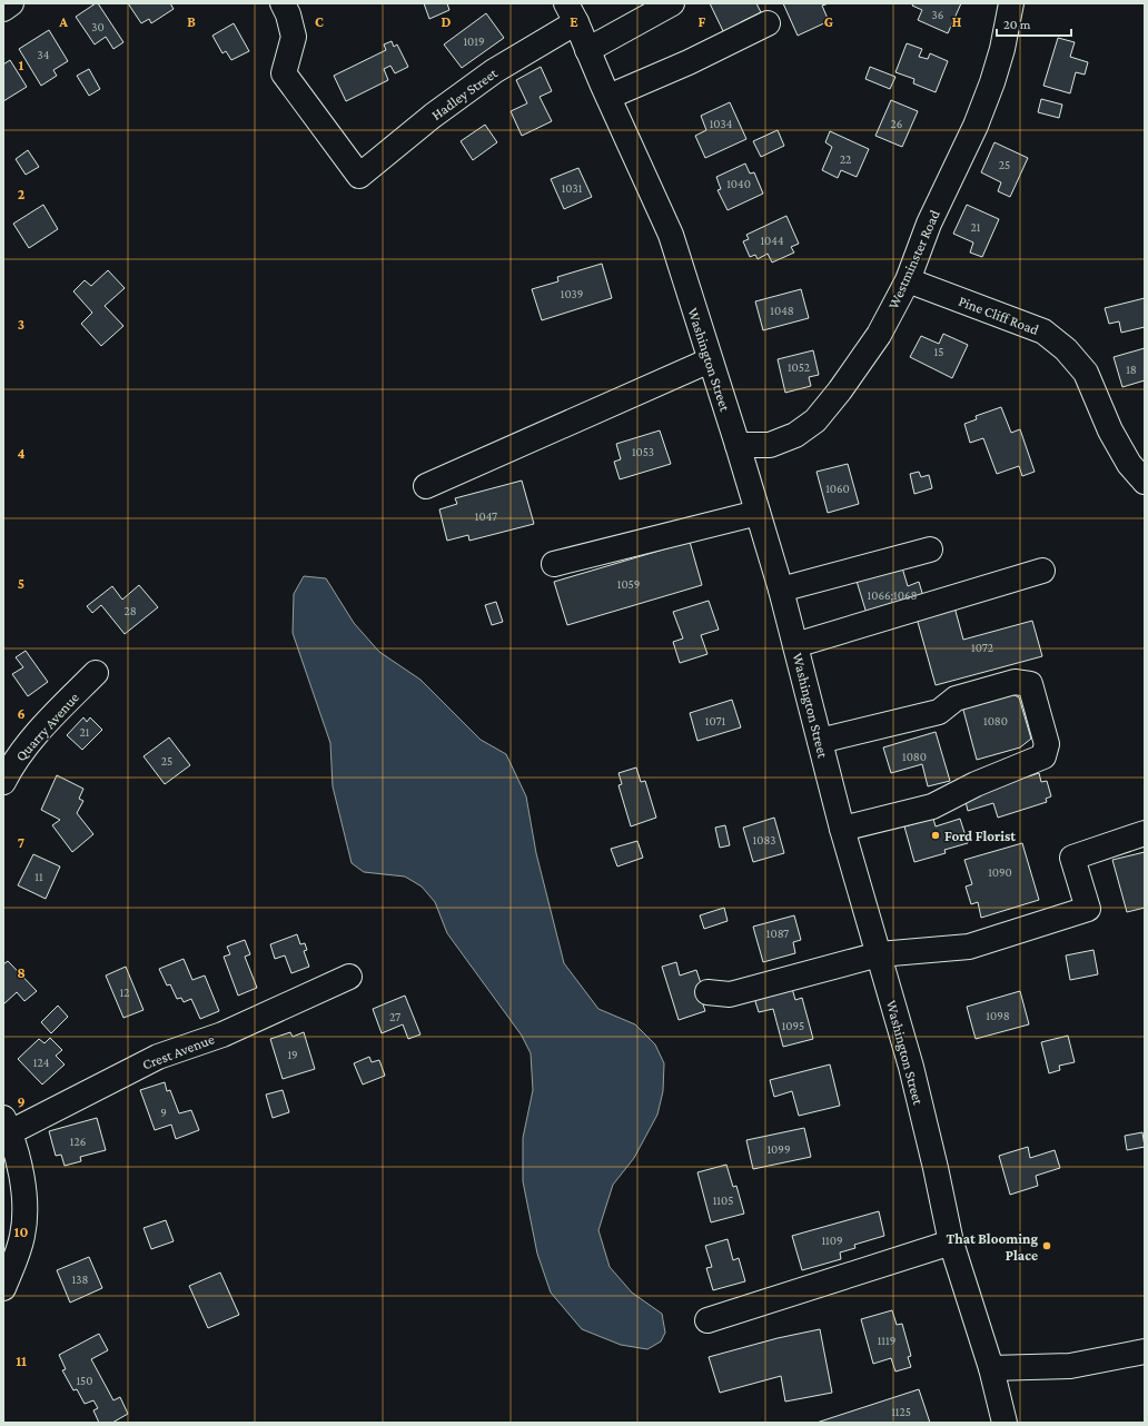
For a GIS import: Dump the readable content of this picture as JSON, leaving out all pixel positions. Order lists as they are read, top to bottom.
{
  "streets": {
    "street": [
      "Hadley Street",
      "Westminster Road",
      "Pine Cliff Road",
      "Washington Street",
      "Quarry Avenue",
      "Crest Avenue"
    ]
  },
  "crossings": [
    ["Hadley Street", "Washington Street"],
    ["Westminster Road", "Pine Cliff Road"],
    ["Westminster Road", "Washington Street"]
  ],
  "places": ["Ford Florist", "That Blooming Place"],
  "house_numbers": [
    "36",
    "30",
    "1019",
    "34",
    "1034",
    "26",
    "22",
    "25",
    "1040",
    "1031",
    "21",
    "1044",
    "1039",
    "1048",
    "15",
    "1052",
    "18",
    "1053",
    "1060",
    "1047",
    "1059",
    "1066;1068",
    "28",
    "1072",
    "1071",
    "1080",
    "21",
    "1080",
    "25",
    "1083",
    "1090",
    "11",
    "1087",
    "12",
    "1098",
    "27",
    "1095",
    "19",
    "124",
    "9",
    "126",
    "1099",
    "1105",
    "1109",
    "138",
    "1119",
    "150",
    "1125"
  ],
  "scale_bar": "20 m",
  "grid": {
    "columns": [
      "A",
      "B",
      "C",
      "D",
      "E",
      "F",
      "G",
      "H"
    ],
    "rows": [
      "1",
      "2",
      "3",
      "4",
      "5",
      "6",
      "7",
      "8",
      "9",
      "10",
      "11"
    ]
  }
}
